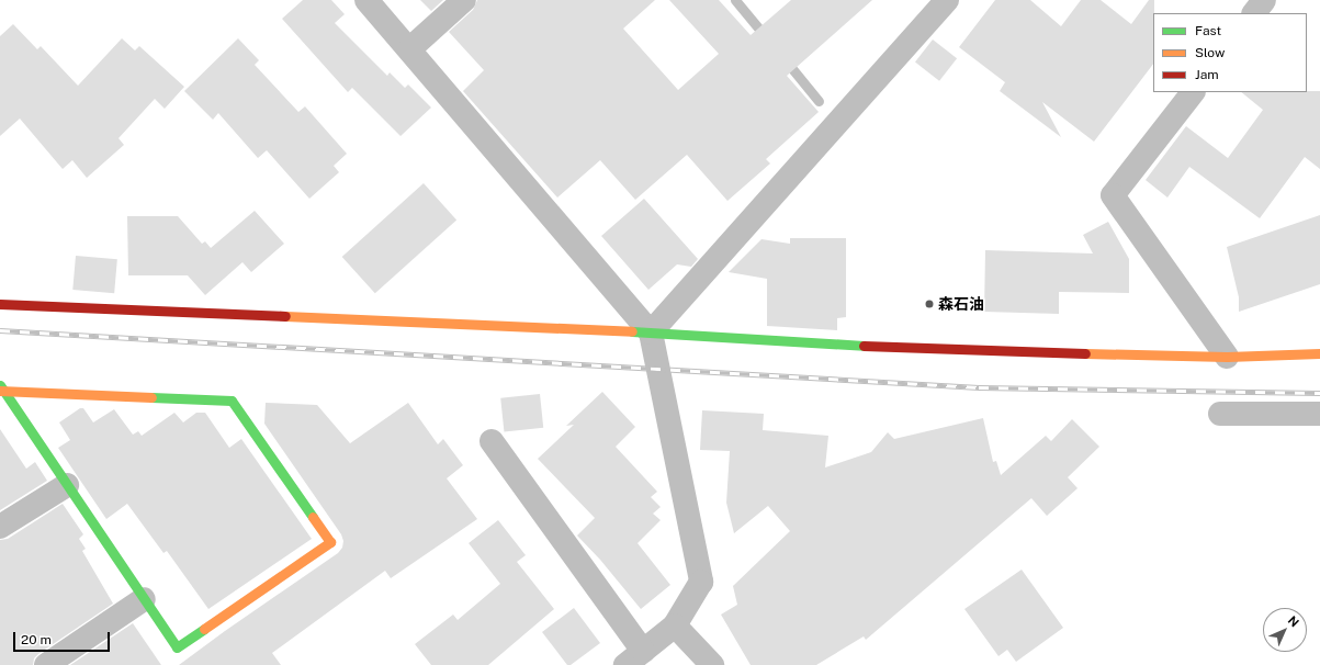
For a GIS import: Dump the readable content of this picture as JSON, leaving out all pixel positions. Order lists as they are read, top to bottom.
{
  "places": ["森石油"],
  "legend": ["Fast", "Slow", "Jam"],
  "scale_bar": "20 m",
  "north": "top right"
}
